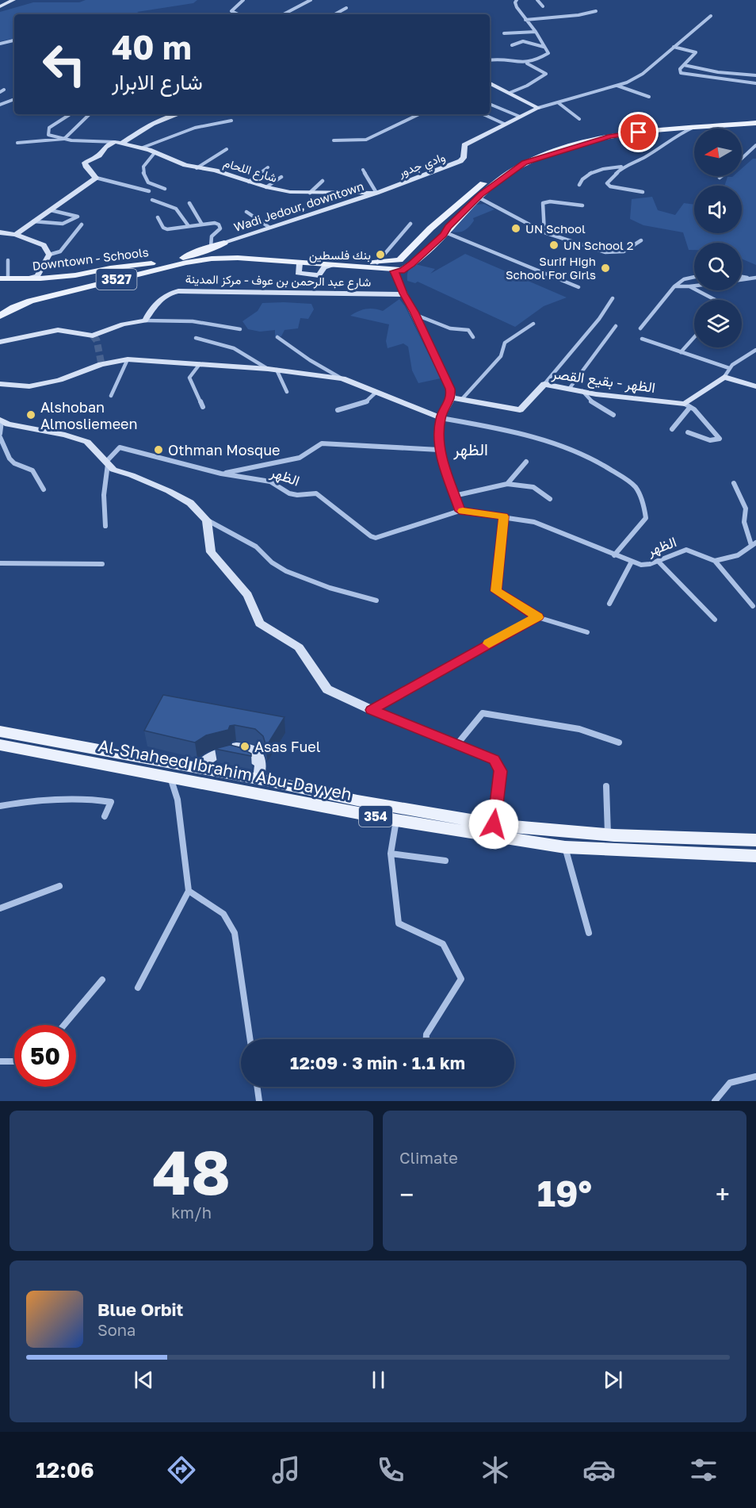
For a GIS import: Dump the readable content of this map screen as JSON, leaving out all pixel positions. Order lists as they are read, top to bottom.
{
  "streets": {
    "main road": [
      "وادي جدور",
      "شارع اللحام",
      "Wadi Jedour, downtown",
      "Downtown - Schools",
      "3527",
      "شارع عبد الرحمن بن عوف - مركز المدينة",
      "الظهر - بقيع القصر",
      "Al-Shaheed Ibrahim Abu-Dayyeh",
      "354"
    ],
    "street": ["الظهر"]
  },
  "crossings": [
    ["وادي جدور", "شارع اللحام"],
    ["وادي جدور", "Wadi Jedour, downtown"],
    ["شارع اللحام", "Wadi Jedour, downtown"],
    ["Wadi Jedour, downtown", "Downtown - Schools"],
    ["Wadi Jedour, downtown", "3527"],
    ["Downtown - Schools", "3527"]
  ],
  "districts": ["الظهر"],
  "places": [
    "UN School",
    "UN School 2",
    "بنك فلسطين",
    "Surif High School For Girls",
    "Alshoban Almosliemeen",
    "Othman Mosque",
    "Asas Fuel"
  ],
  "north": "left",
  "page": {
    "turn": ["40 m", "شارع الابرار"],
    "limit": "50",
    "trip": "12:09 · 3 min · 1.1 km",
    "tile": [
      ["48", "km/h"],
      "Climate"
    ],
    "heat": ["−", "19°", "+"],
    "song": ["Blue Orbit", "Sona"],
    "tabs": "12:06"
  }
}
